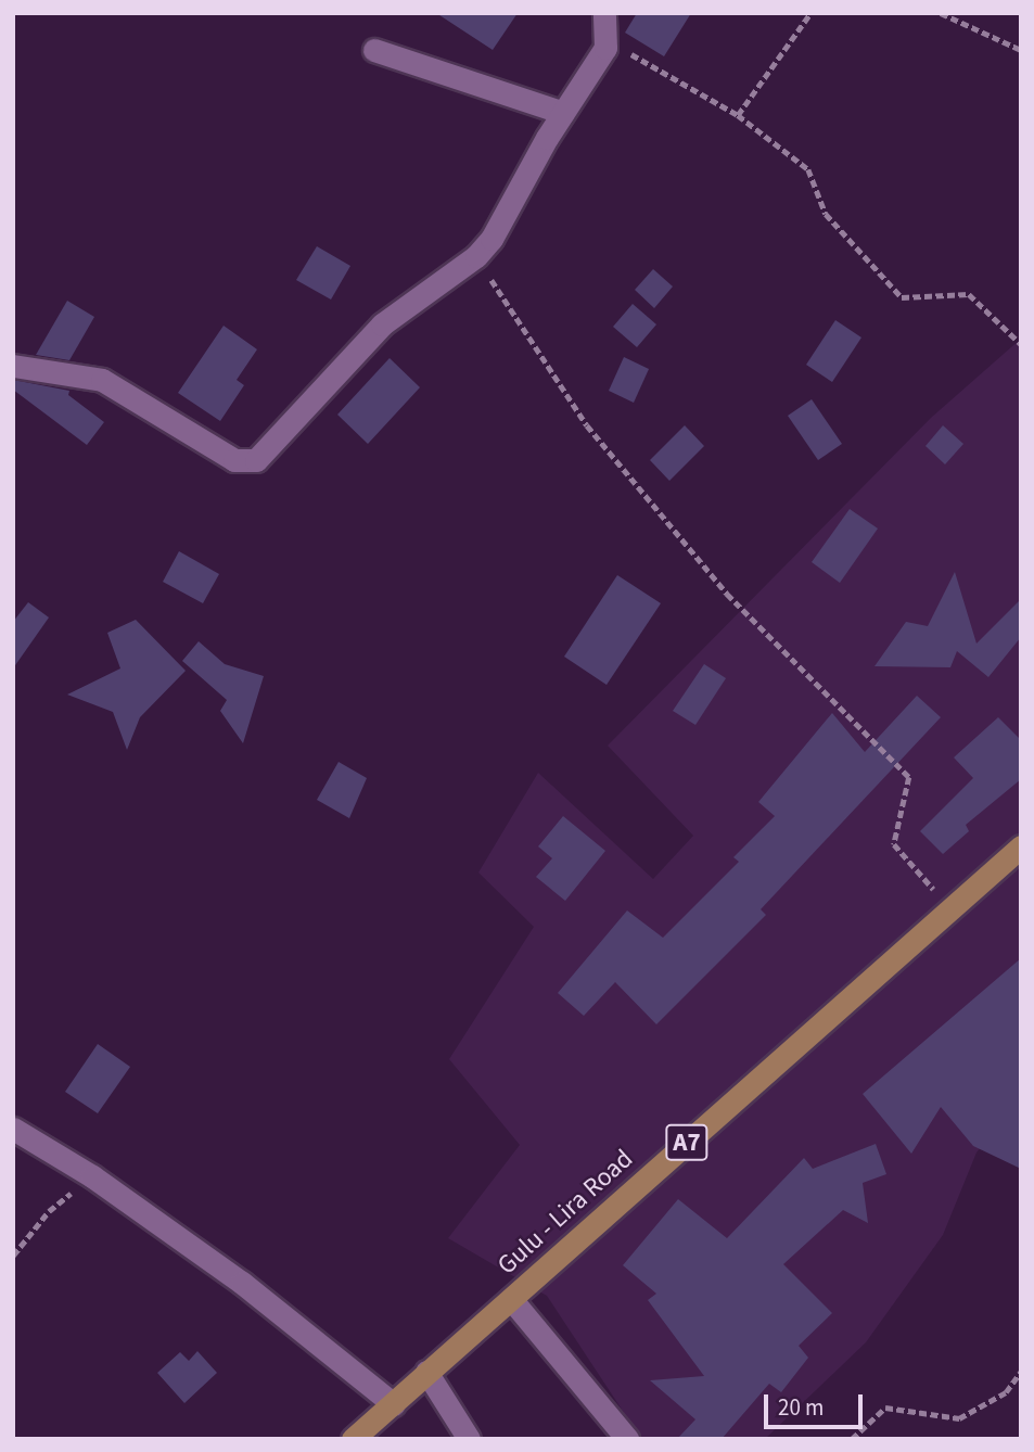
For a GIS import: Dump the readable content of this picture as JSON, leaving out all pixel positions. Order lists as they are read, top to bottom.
{
  "streets": {
    "main road": ["A7", "Gulu - Lira Road"]
  },
  "scale_bar": "20 m"
}
